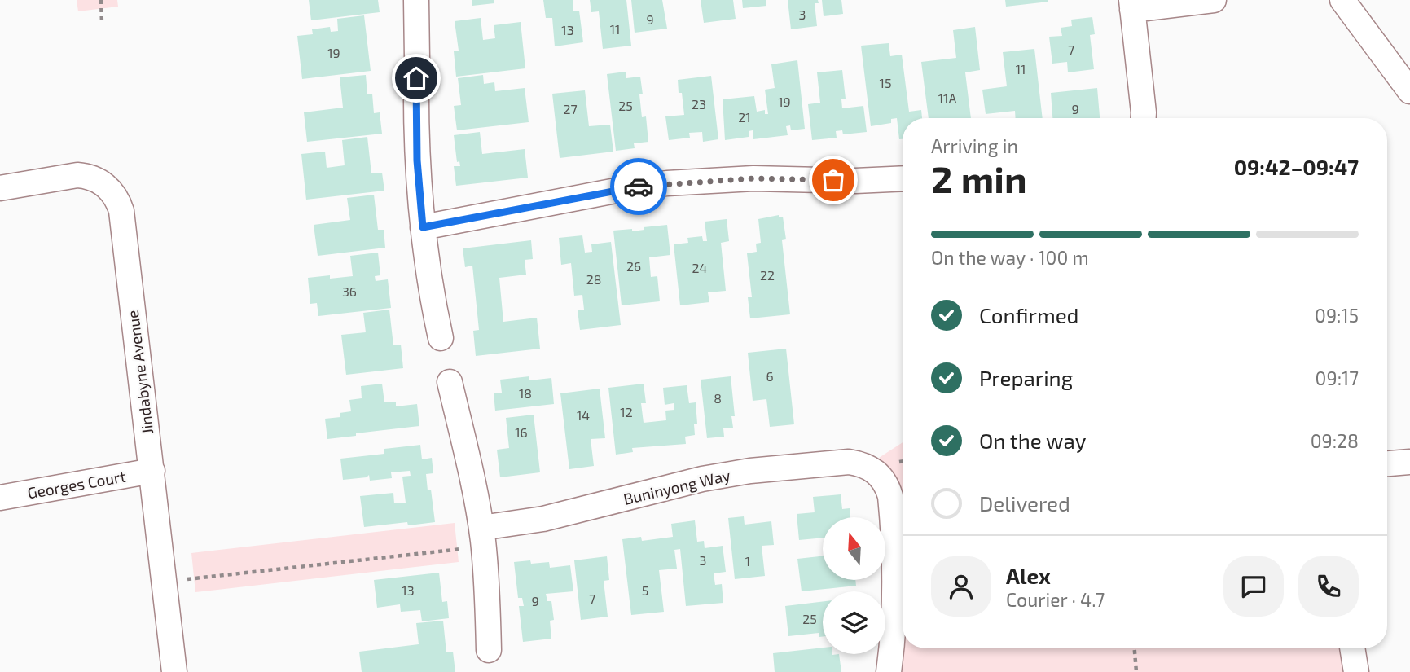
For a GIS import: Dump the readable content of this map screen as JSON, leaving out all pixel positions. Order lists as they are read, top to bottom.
{
  "streets": {
    "street": ["Jindabyne Avenue", "Georges Court", "Buninyong Way"]
  },
  "crossings": [
    ["Jindabyne Avenue", "Georges Court"]
  ],
  "house_numbers": [
    "3",
    "9",
    "11",
    "13",
    "7",
    "19",
    "11",
    "15",
    "11A",
    "19",
    "23",
    "25",
    "27",
    "9",
    "21",
    "26",
    "24",
    "22",
    "28",
    "36",
    "6",
    "18",
    "8",
    "12",
    "14",
    "16",
    "3",
    "1",
    "13",
    "5",
    "7",
    "9",
    "25"
  ],
  "north": "top",
  "page": {
    "heading": ["2 min", "Arriving in", "09:42–09:47"],
    "panel": ["Alex", "Courier · 4.7"],
    "bar": "On the way · 100 m",
    "list": [
      ["Confirmed", "09:15"],
      ["Preparing", "09:17"],
      ["On the way", "09:28"],
      "Delivered"
    ]
  }
}
